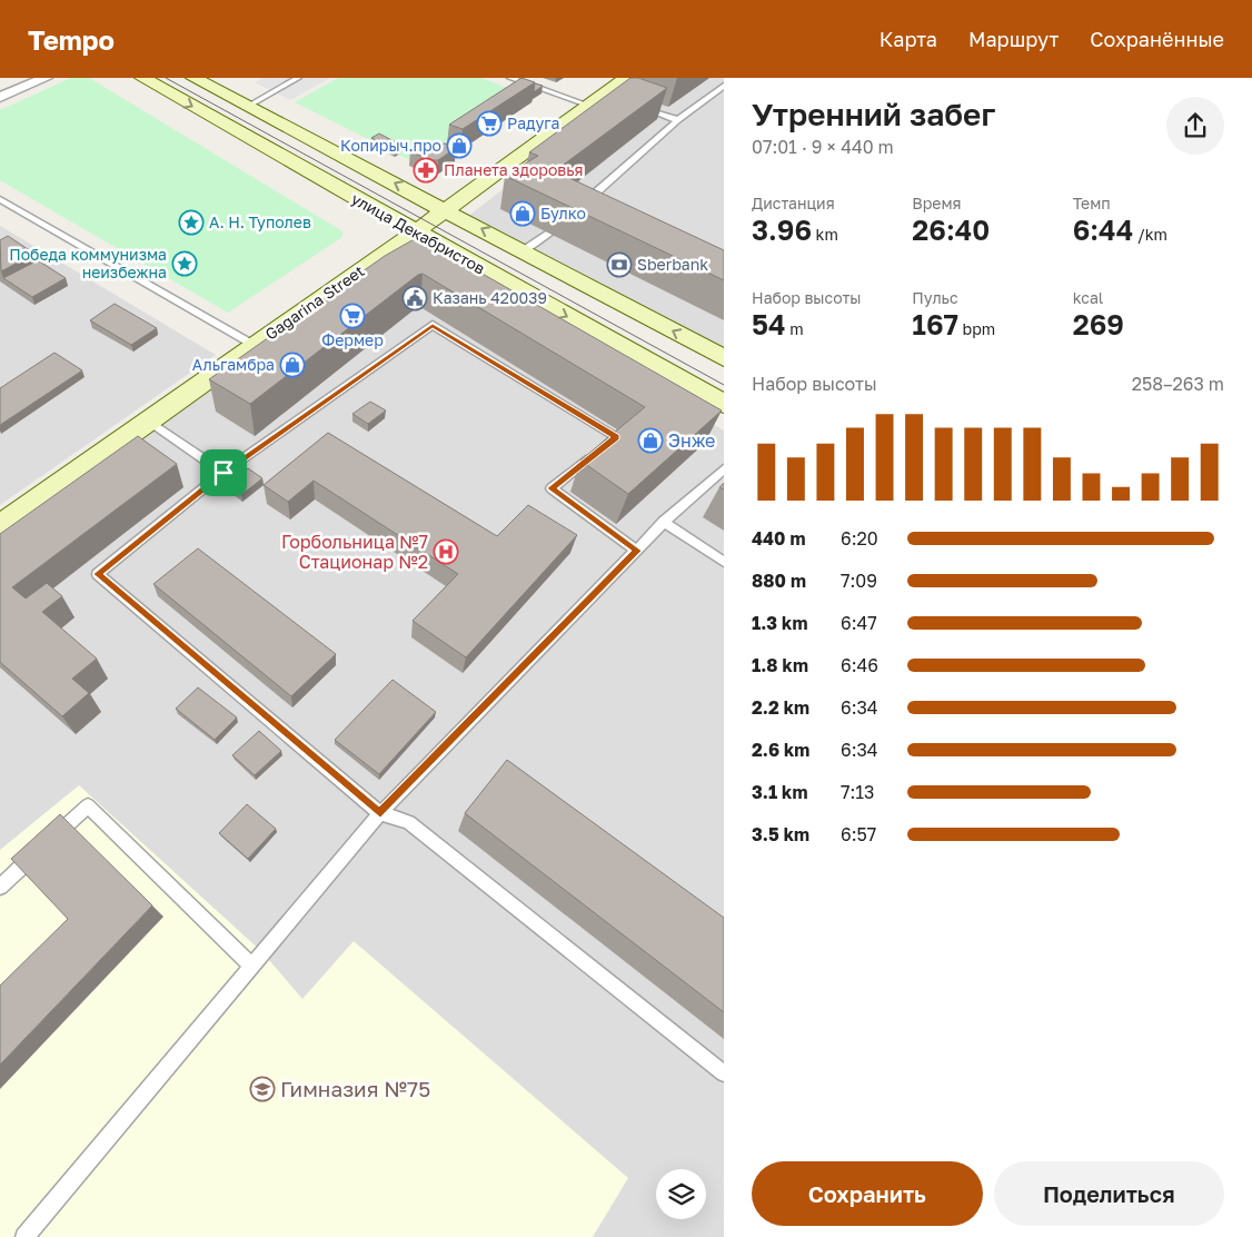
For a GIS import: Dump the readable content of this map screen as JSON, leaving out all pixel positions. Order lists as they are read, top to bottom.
{
  "streets": {
    "main road": ["улица Декабристов", "Gagarina Street"]
  },
  "crossings": [
    ["улица Декабристов", "Gagarina Street"]
  ],
  "places": {
    "supermarket": ["Радуга", "Фермер"],
    "shop": [
      "Копирыч.про",
      "Булко",
      "Альгамбра",
      "Энже"
    ],
    "pharmacy": ["Планета здоровья"],
    "place": ["А. Н. Туполев", "Победа коммунизма неизбежна"],
    "bank": ["Sberbank"],
    "public building": ["Казань 420039"],
    "hospital": ["Горбольница №7 Стационар №2"],
    "school or university": ["Гимназия №75"]
  },
  "page": {
    "header": "Tempo",
    "nav": ["Карта", "Маршрут", "Сохранённые"],
    "heading": ["Утренний забег", "07:01 · 9 × 440 m"],
    "stats": [
      ["Дистанция", "3.96 km"],
      ["Время", "26:40"],
      ["Темп", "6:44 /km"],
      ["Набор высоты", "54 m"],
      ["Пульс", "167 bpm"],
      ["kcal", "269"]
    ],
    "chart": ["Набор высоты", "258–263 m"],
    "list": [
      {
        "name": "440 m",
        "note": "6:20"
      },
      {
        "name": "880 m",
        "note": "7:09"
      },
      {
        "name": "1.3 km",
        "note": "6:47"
      },
      {
        "name": "1.8 km",
        "note": "6:46"
      },
      {
        "name": "2.2 km",
        "note": "6:34"
      },
      {
        "name": "2.6 km",
        "note": "6:34"
      },
      {
        "name": "3.1 km",
        "note": "7:13"
      },
      {
        "name": "3.5 km",
        "note": "6:57"
      }
    ],
    "buttons": ["Сохранить", "Поделиться"]
  }
}
